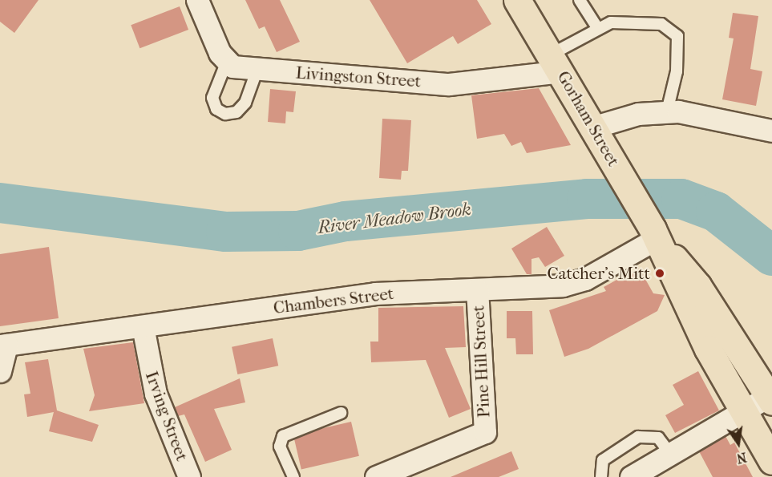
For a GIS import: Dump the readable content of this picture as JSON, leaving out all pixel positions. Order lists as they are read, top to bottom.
{
  "streets": {
    "main road": ["Gorham Street"],
    "street": [
      "Livingston Street",
      "Chambers Street",
      "Pine Hill Street",
      "Irving Street"
    ]
  },
  "crossings": [
    ["Livingston Street", "Gorham Street"],
    ["Gorham Street", "Chambers Street"],
    ["Chambers Street", "Pine Hill Street"],
    ["Chambers Street", "Irving Street"]
  ],
  "water": ["River Meadow Brook"],
  "places": ["Catcher's Mitt"],
  "north": "bottom"
}
